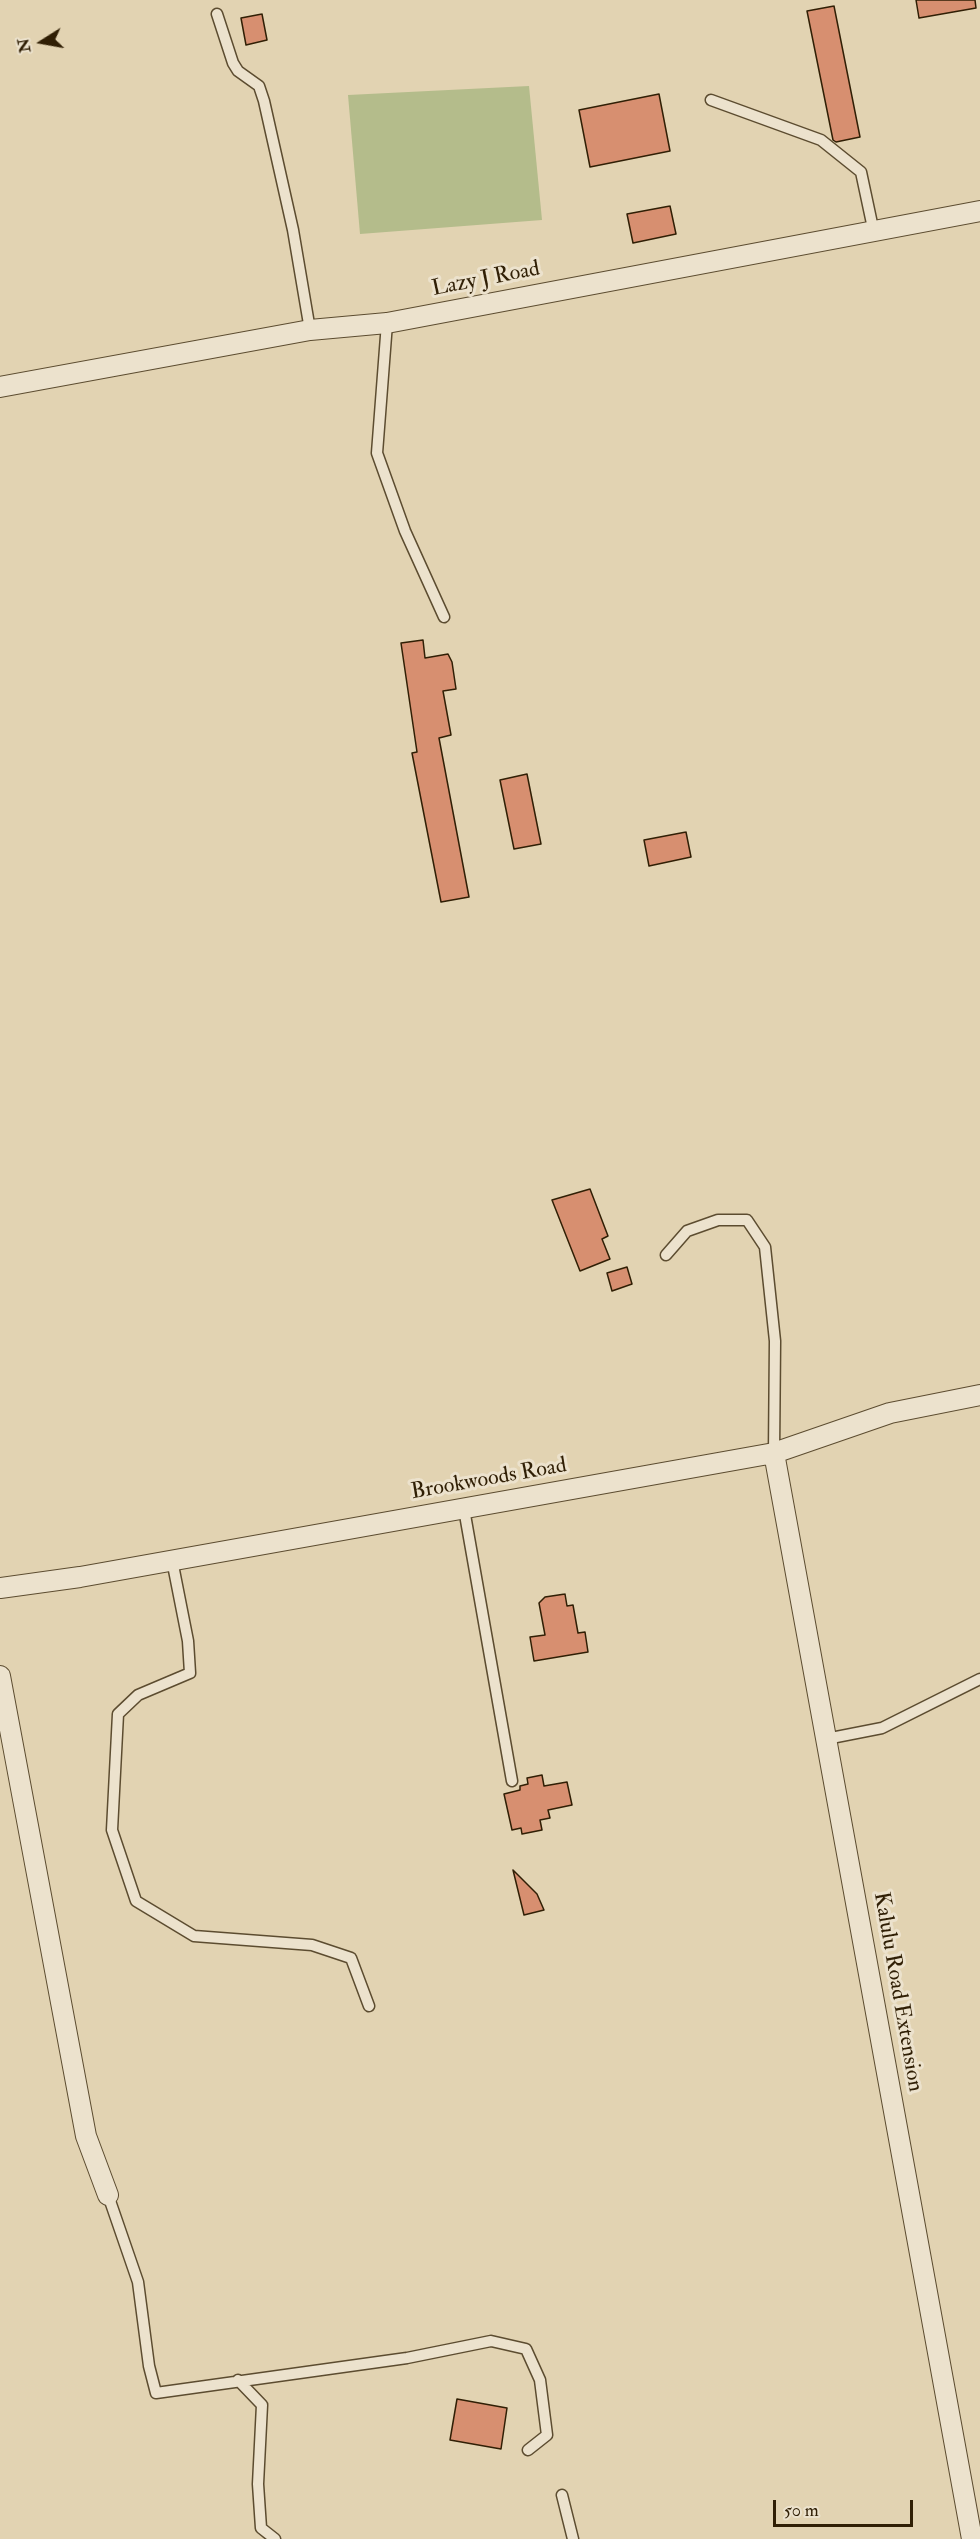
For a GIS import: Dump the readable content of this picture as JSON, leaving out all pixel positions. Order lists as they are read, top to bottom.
{
  "streets": {
    "street": ["Lazy J Road", "Brookwoods Road", "Kalulu Road Extension"]
  },
  "crossings": [
    ["Brookwoods Road", "Kalulu Road Extension"]
  ],
  "scale_bar": "50 m",
  "north": "left"
}
